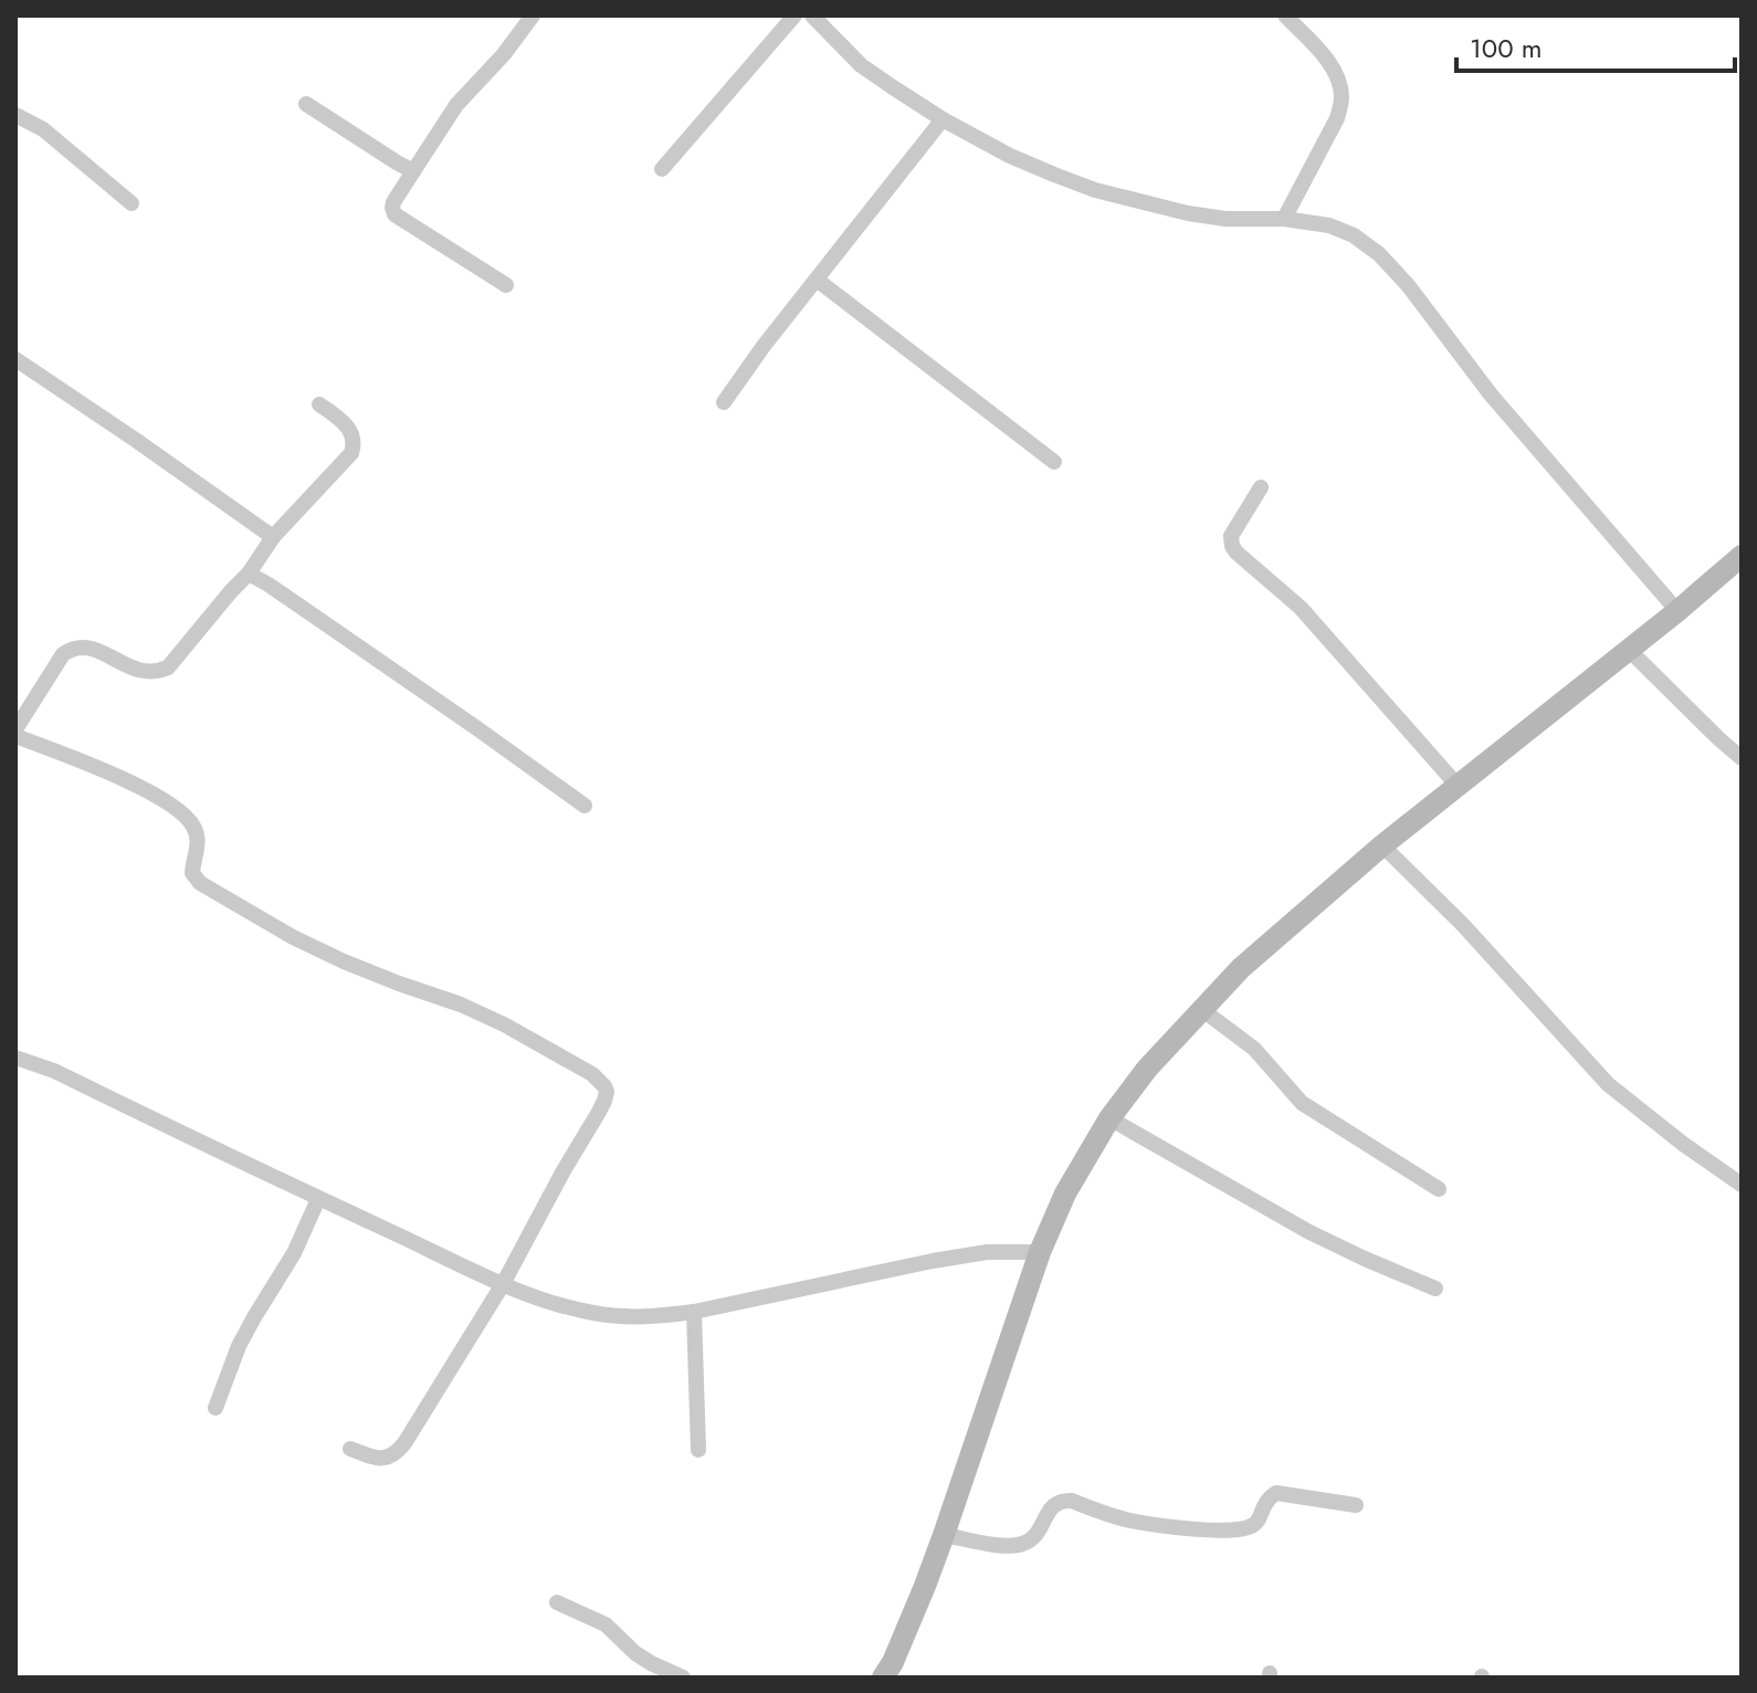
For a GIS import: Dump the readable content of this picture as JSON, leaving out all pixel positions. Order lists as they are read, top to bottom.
{
  "scale_bar": "100 m"
}
